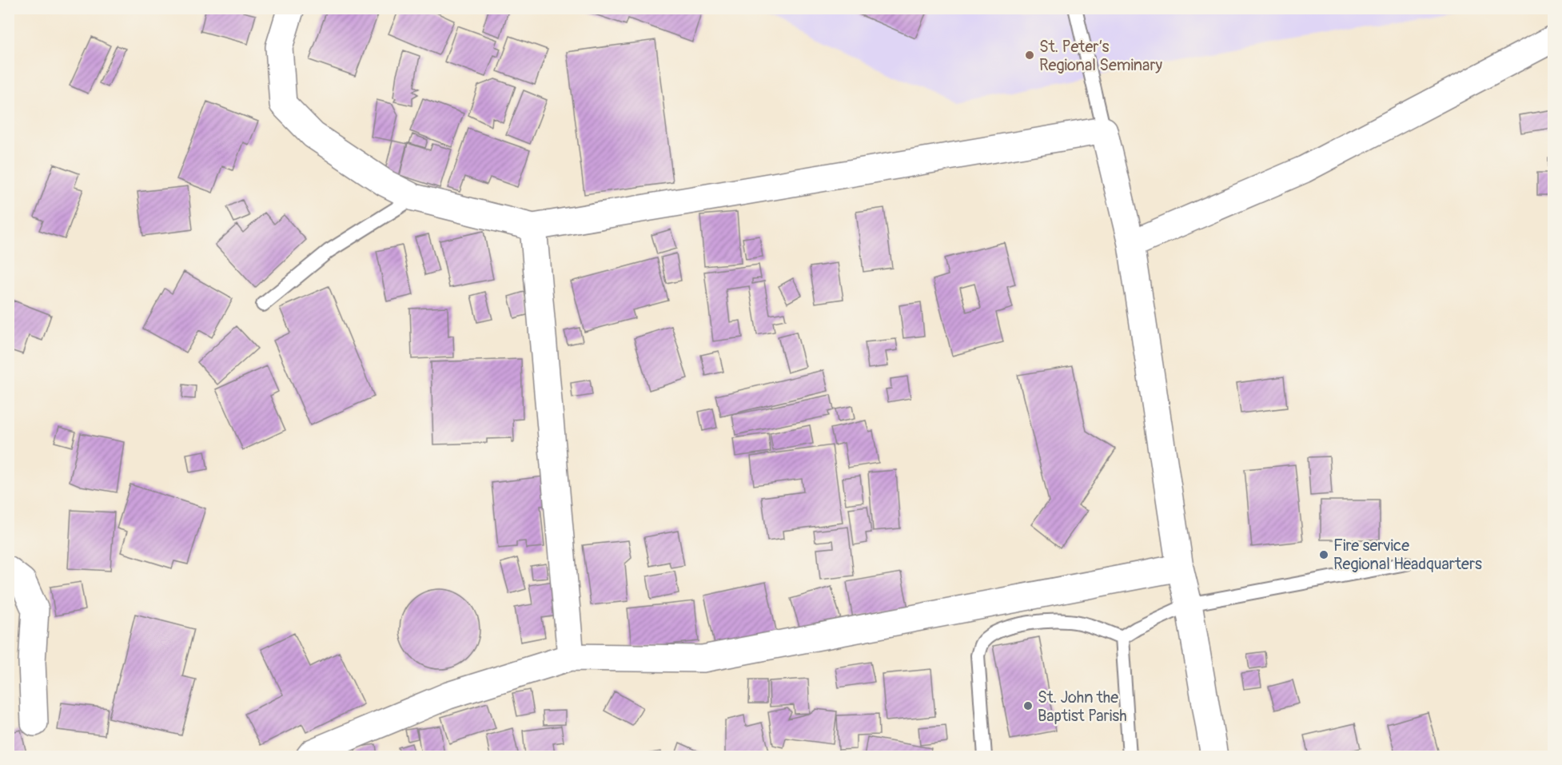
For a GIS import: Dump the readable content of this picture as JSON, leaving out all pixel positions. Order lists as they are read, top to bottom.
{
  "places": ["St. Peter’s Regional Seminary", "Fire service Regional Headquarters", "St. John the Baptist Parish"]
}
